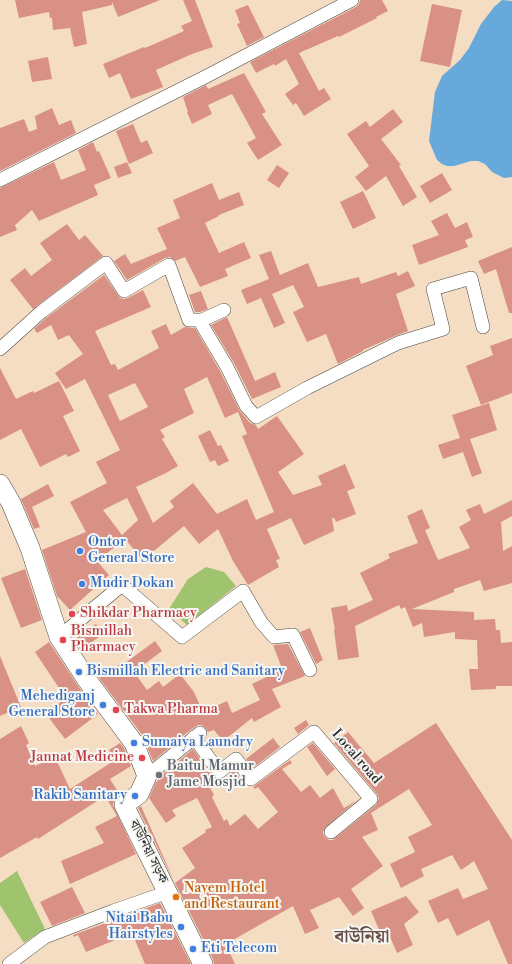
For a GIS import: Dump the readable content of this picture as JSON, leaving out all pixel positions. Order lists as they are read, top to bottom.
{
  "streets": {
    "street": ["Local road", "বাউনিয়া সড়ক"]
  },
  "crossings": [
    ["Local road", "বাউনিয়া সড়ক"]
  ],
  "districts": ["বাউনিয়া"],
  "places": [
    "Ontor General Store",
    "Mudir Dokan",
    "Shikdar Pharmacy",
    "Bismillah Pharmacy",
    "Bismillah Electric and Sanitary",
    "Mehediganj General Store",
    "Takwa Pharma",
    "Sumaiya Laundry",
    "Jannat Medicine",
    "Baitul Mamur Jame Mosjid",
    "Rakib Sanitary",
    "Nayem Hotel and Restaurant",
    "Nitai Babu Hairstyles",
    "Eti Telecom"
  ]
}
